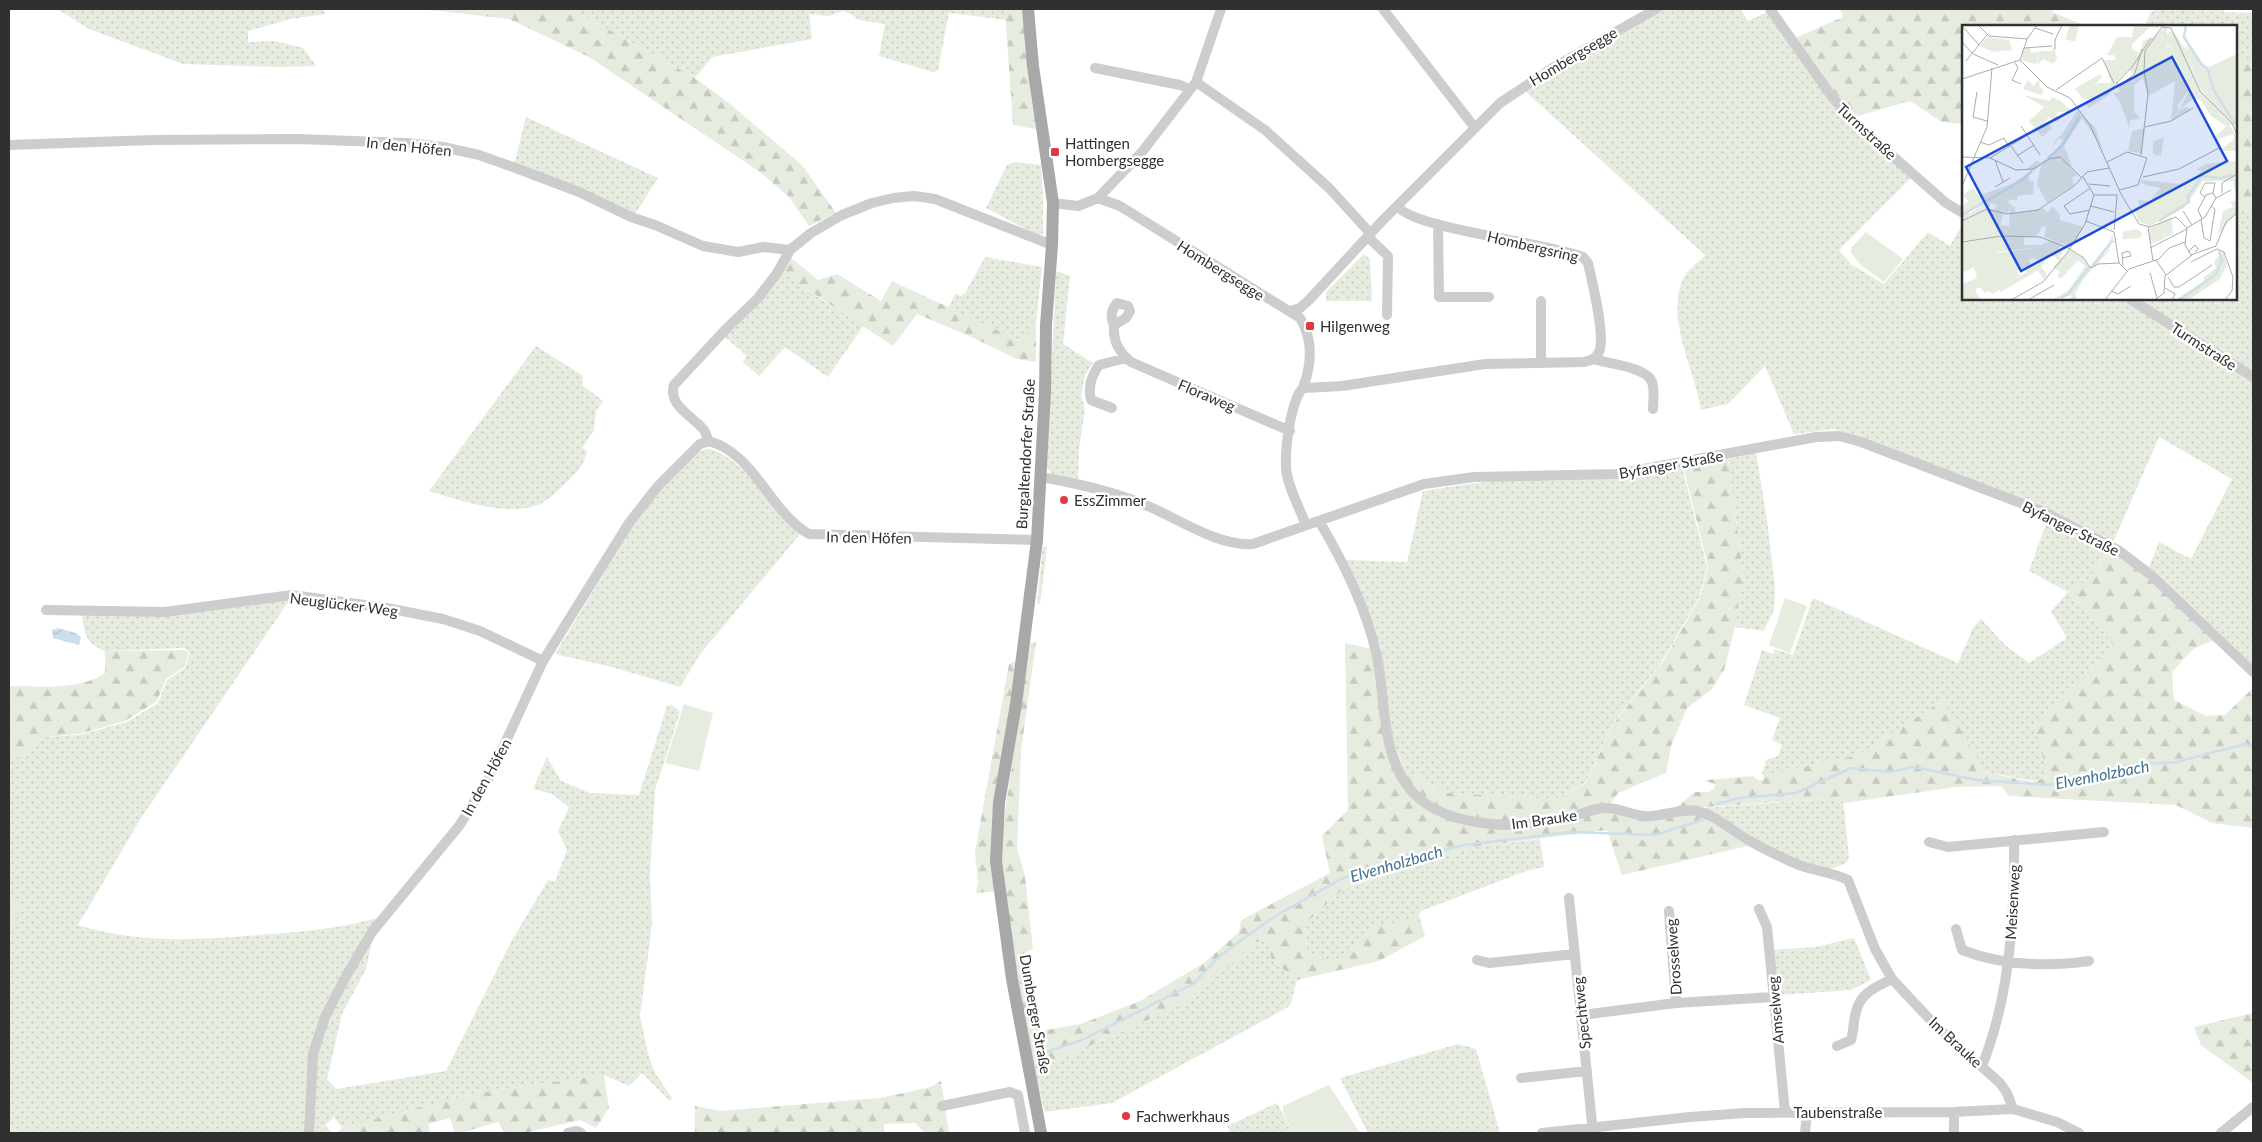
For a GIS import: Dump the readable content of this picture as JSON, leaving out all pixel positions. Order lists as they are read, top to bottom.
{
  "streets": {
    "main road": ["Burgaltendorfer Straße", "Dumberger Straße"],
    "street": [
      "Hombergsegge",
      "Turmstraße",
      "In den Höfen",
      "Hombergsring",
      "Floraweg",
      "Byfanger Straße",
      "Neuglücker Weg",
      "Im Brauke",
      "Meisenweg",
      "Drosselweg",
      "Amselweg",
      "Spechtweg",
      "Taubenstraße"
    ]
  },
  "crossings": [
    ["Hombergsegge", "Hombergsring"],
    ["In den Höfen", "Burgaltendorfer Straße"],
    ["In den Höfen", "Neuglücker Weg"],
    ["Burgaltendorfer Straße", "Byfanger Straße"],
    ["Burgaltendorfer Straße", "Dumberger Straße"],
    ["Byfanger Straße", "Im Brauke"],
    ["Im Brauke", "Meisenweg"],
    ["Im Brauke", "Taubenstraße"],
    ["Drosselweg", "Amselweg"],
    ["Drosselweg", "Spechtweg"],
    ["Amselweg", "Taubenstraße"],
    ["Spechtweg", "Taubenstraße"]
  ],
  "water": ["Elvenholzbach"],
  "places": {
    "transit": ["Hattingen Hombergsegge", "Hilgenweg"],
    "other": ["EssZimmer", "Fachwerkhaus"]
  }
}
